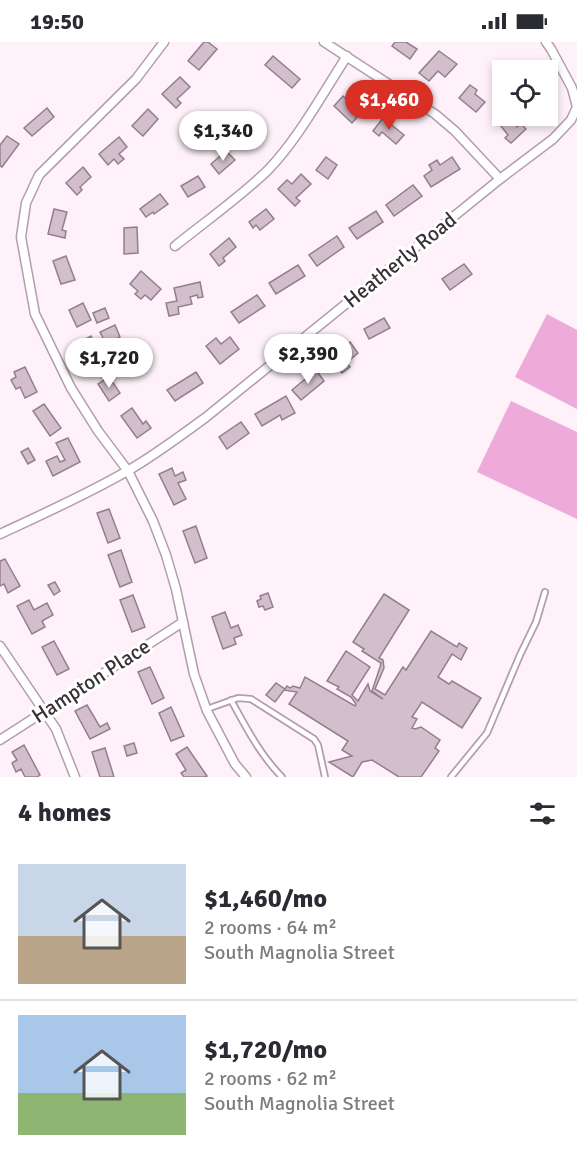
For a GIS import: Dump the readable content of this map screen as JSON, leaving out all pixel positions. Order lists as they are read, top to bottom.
{
  "streets": {
    "street": ["Heatherly Road", "Hampton Place"]
  },
  "page": {
    "status": "19:50",
    "price": [
      "$1,460",
      "$1,340",
      "$2,390",
      "$1,720"
    ],
    "heading": "4 homes",
    "list": [
      {
        "name": "$1,460/mo",
        "note": "2 rooms · 64 m² · South Magnolia Street"
      },
      {
        "name": "$1,720/mo",
        "note": "2 rooms · 62 m² · South Magnolia Street"
      }
    ]
  }
}
